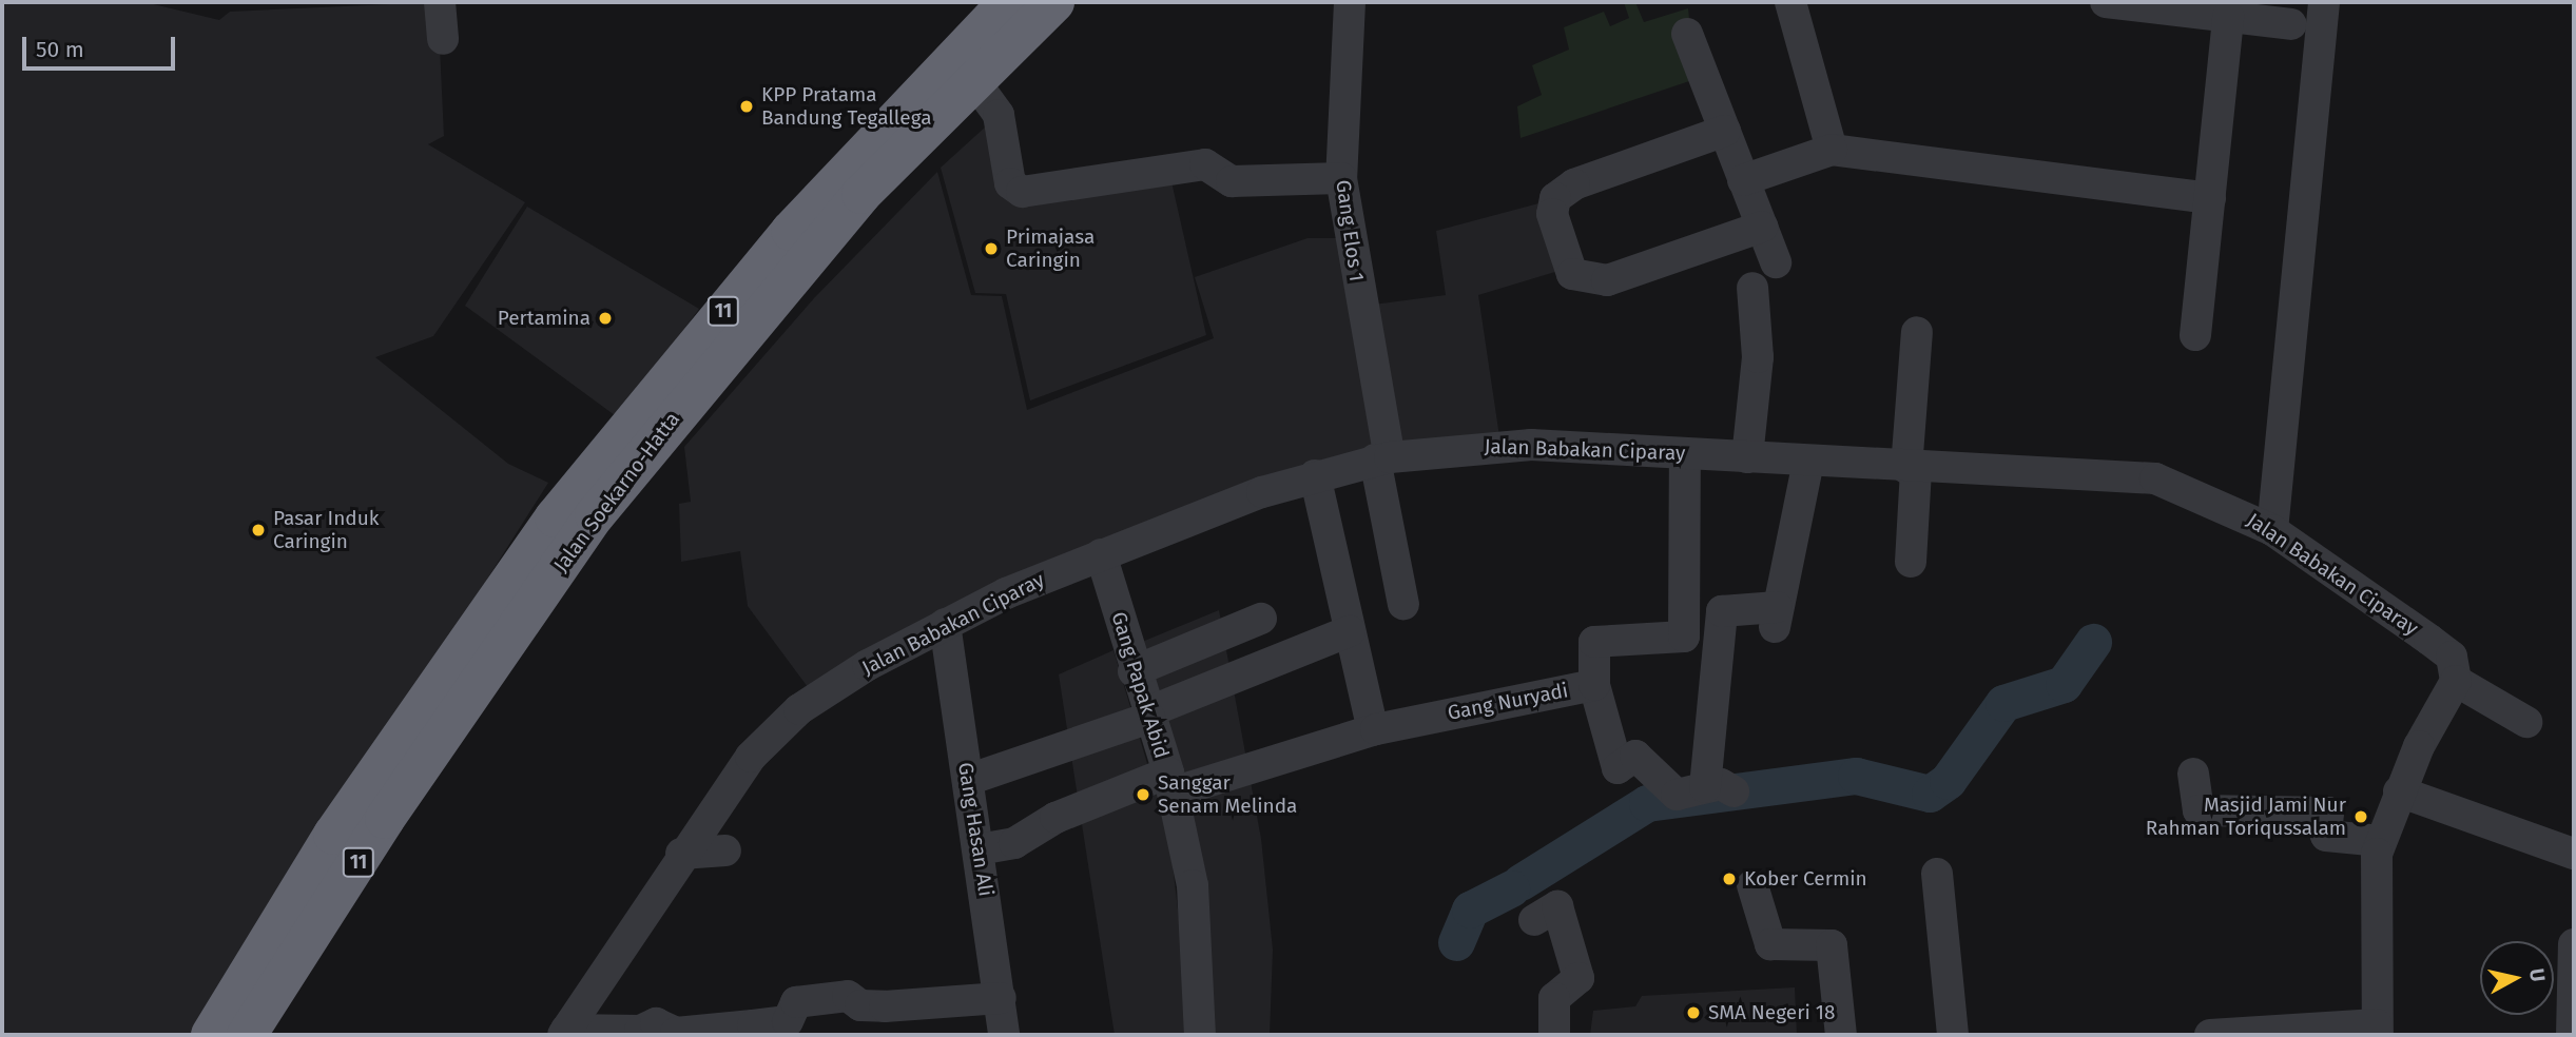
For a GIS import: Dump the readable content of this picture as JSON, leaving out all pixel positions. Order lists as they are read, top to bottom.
{
  "streets": {
    "highway": ["11", "Jalan Soekarno-Hatta"],
    "street": [
      "Gang Elos 1",
      "Jalan Babakan Ciparay",
      "Gang Papak Abid",
      "Gang Nuryadi",
      "Gang Hasan Ali"
    ]
  },
  "crossings": [
    ["Gang Elos 1", "Jalan Babakan Ciparay"],
    ["Jalan Babakan Ciparay", "Gang Papak Abid"],
    ["Jalan Babakan Ciparay", "Gang Nuryadi"],
    ["Jalan Babakan Ciparay", "Gang Hasan Ali"],
    ["Gang Papak Abid", "Gang Nuryadi"],
    ["Gang Nuryadi", "Gang Hasan Ali"]
  ],
  "places": [
    "KPP Pratama Bandung Tegallega",
    "Primajasa Caringin",
    "Pertamina",
    "Pasar Induk Caringin",
    "Sanggar Senam Melinda",
    "Masjid Jami Nur Rahman Toriqussalam",
    "Kober Cermin",
    "SMA Negeri 18"
  ],
  "scale_bar": "50 m",
  "north": "right"
}
